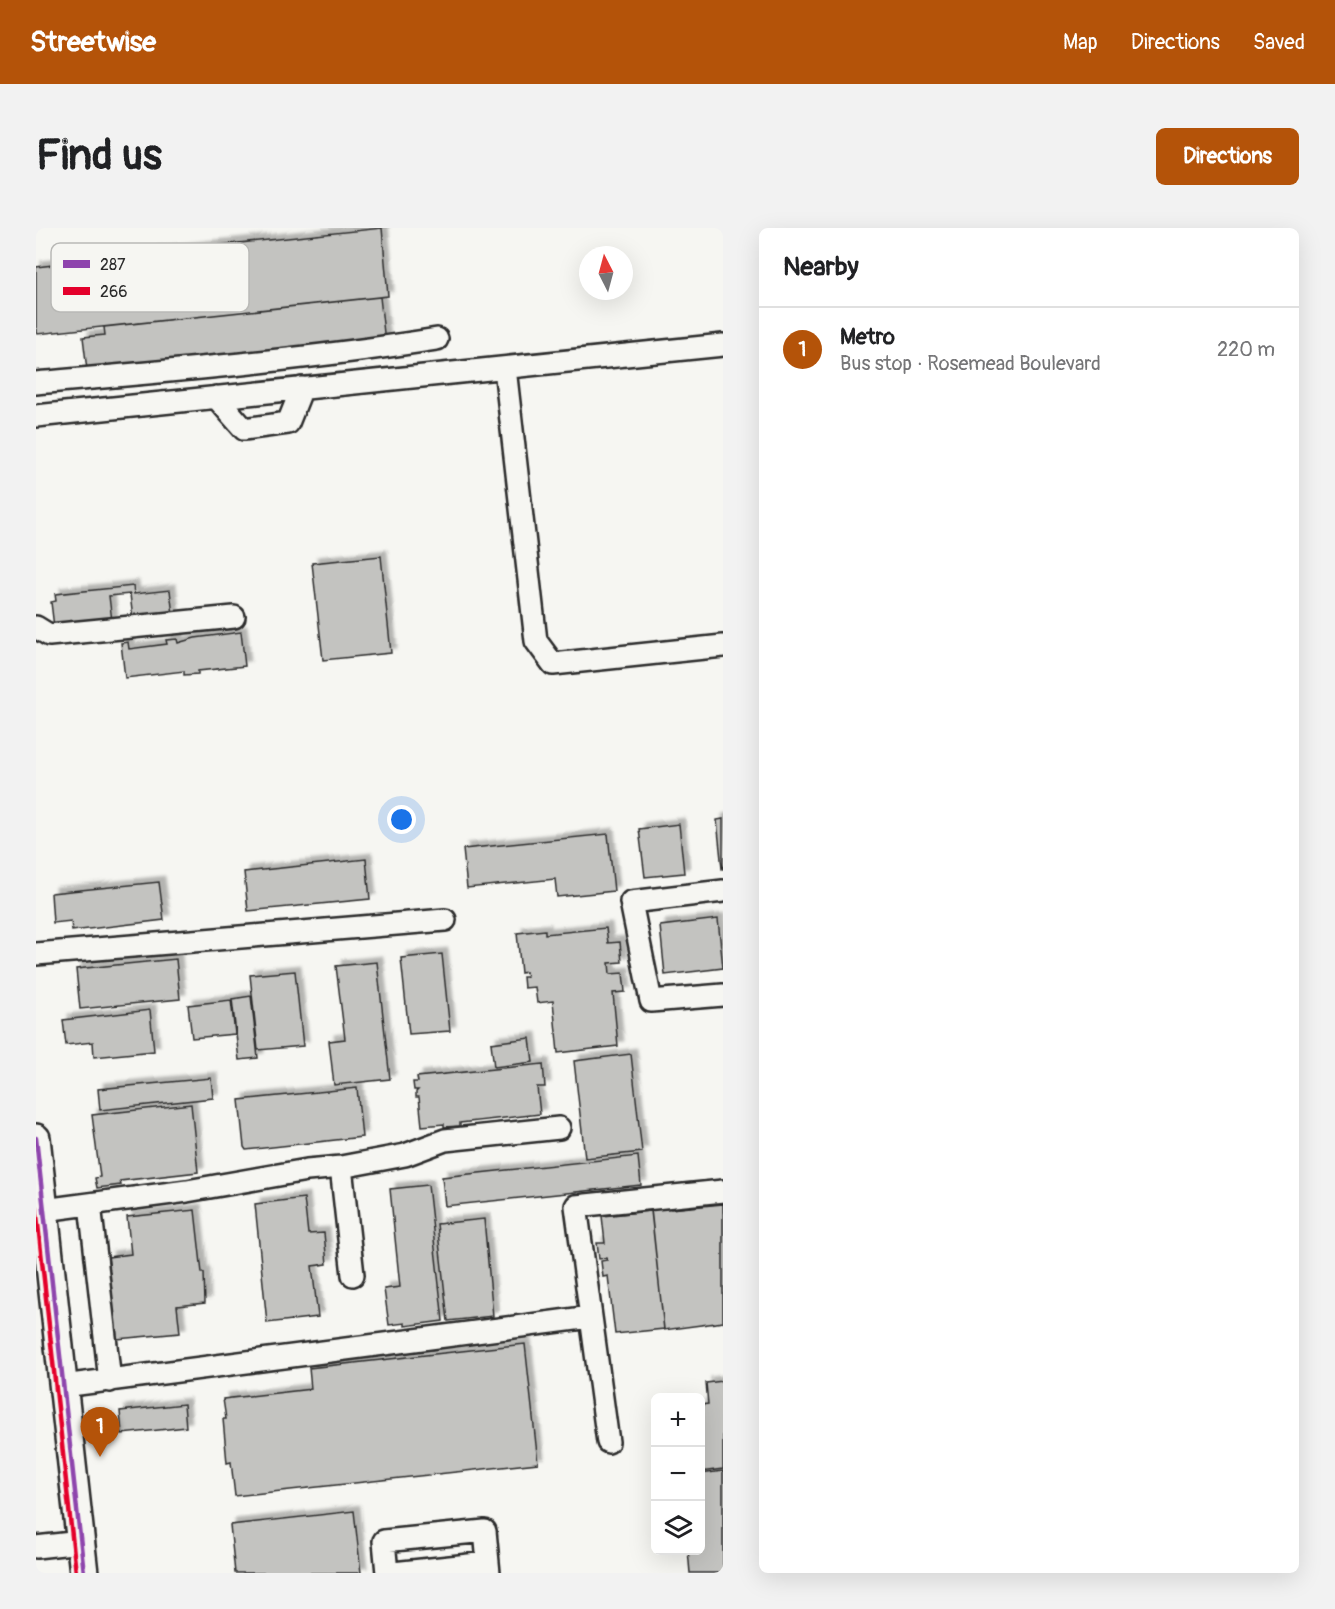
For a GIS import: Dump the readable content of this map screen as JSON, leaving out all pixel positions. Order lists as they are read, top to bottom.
{
  "lines": ["transit line 287", "transit line 266"],
  "legend": ["287", "266"],
  "north": "top",
  "page": {
    "header": "Streetwise",
    "nav": ["Map", "Directions", "Saved"],
    "buttons": "Directions",
    "title": "Find us",
    "heading": "Nearby",
    "list": [
      {
        "mark": "1",
        "name": "Metro",
        "note": "Bus stop · Rosemead Boulevard",
        "value": "220 m"
      }
    ],
    "map_buttons": ["+", "−"],
    "pins": "1"
  }
}
